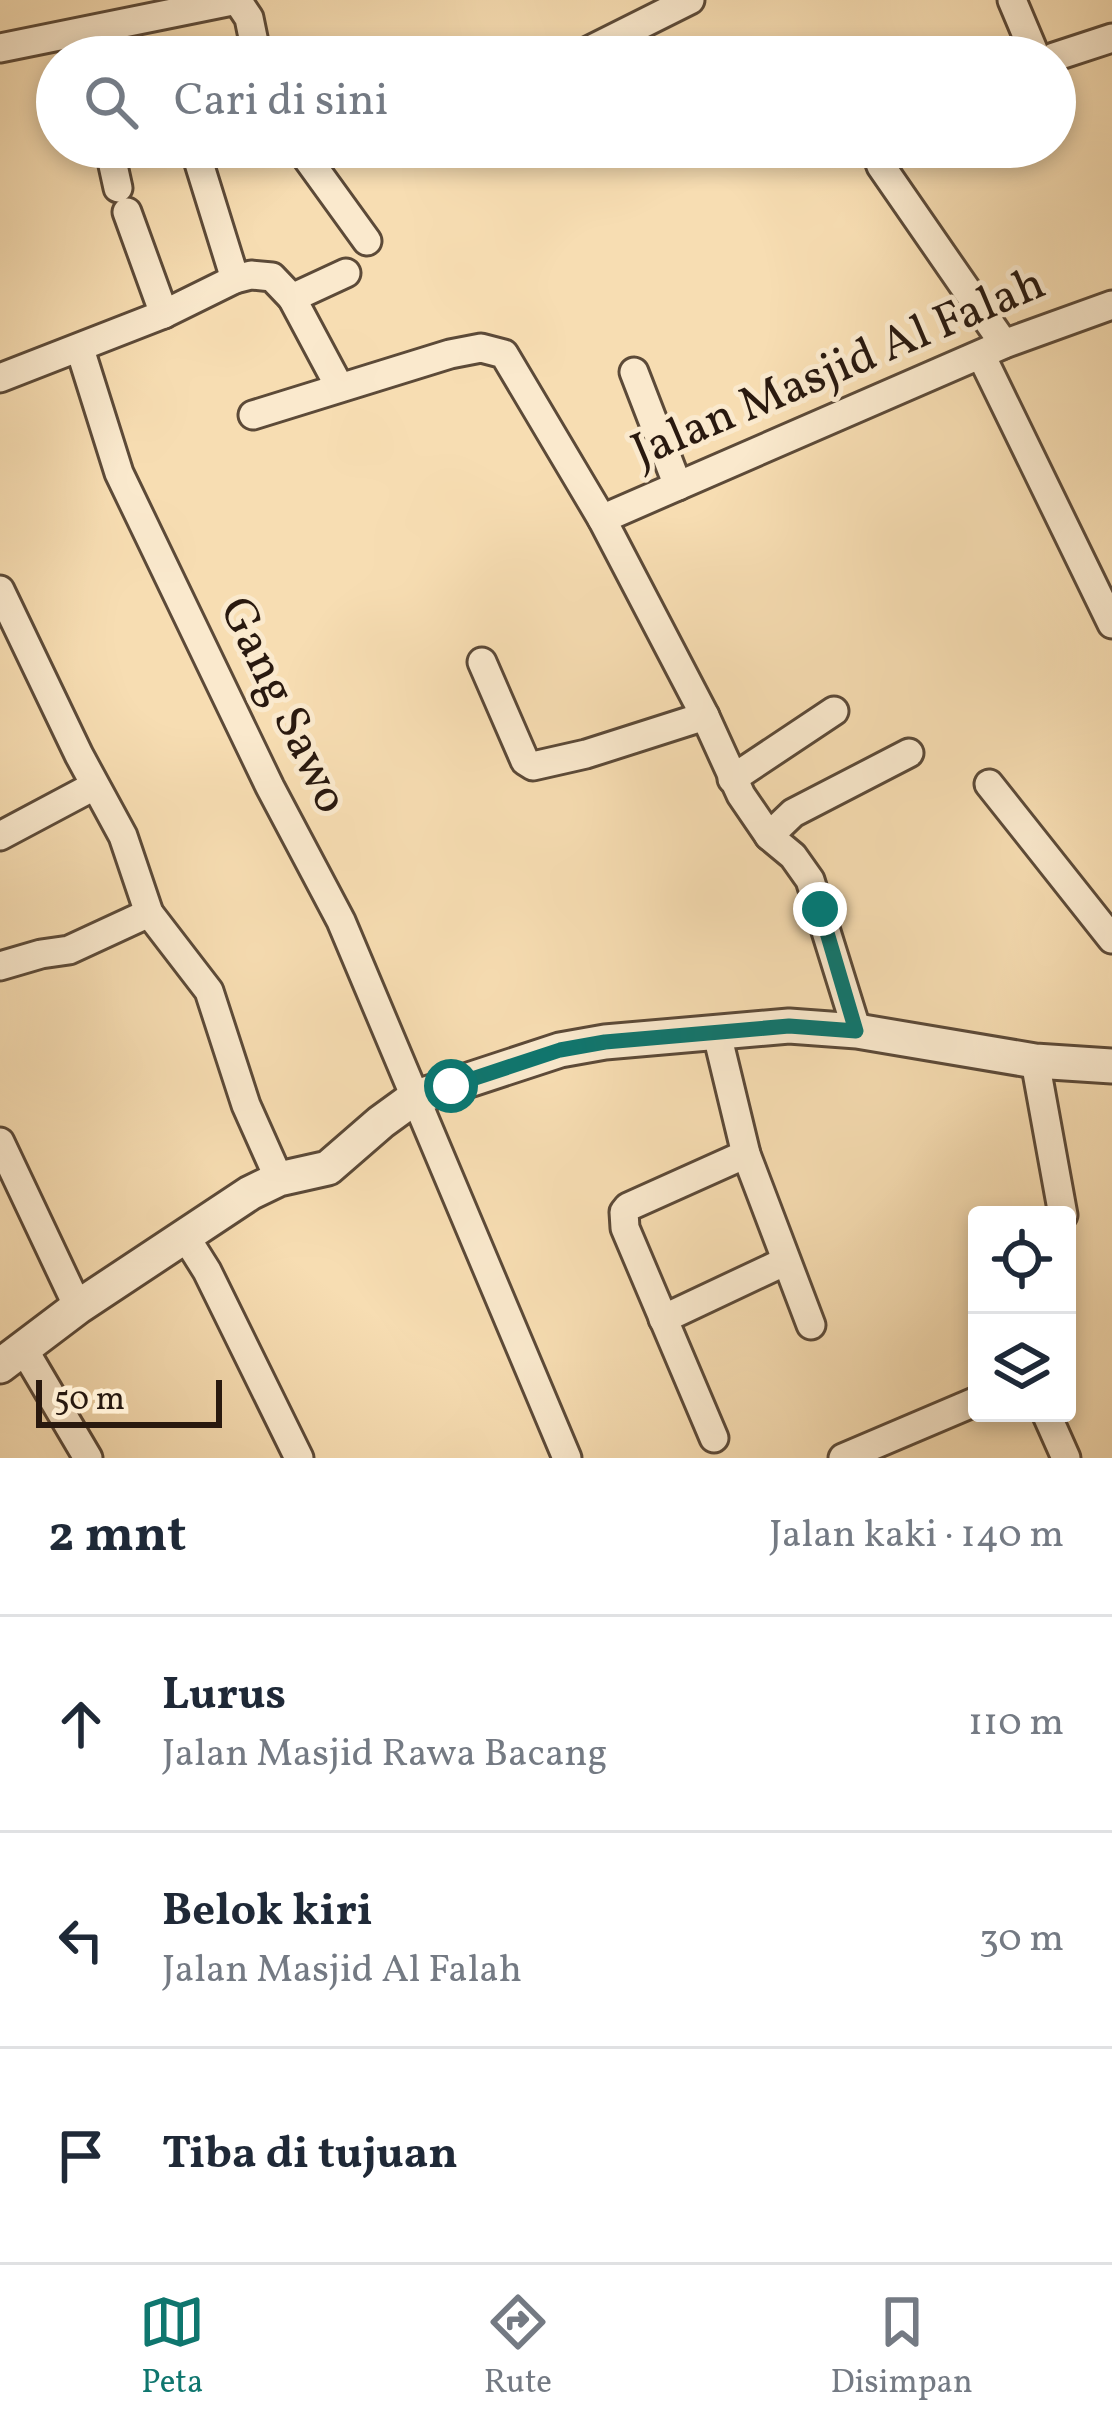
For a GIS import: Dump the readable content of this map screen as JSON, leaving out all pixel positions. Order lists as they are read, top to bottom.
{
  "streets": {
    "street": ["Jalan Masjid Al Falah", "Gang Sawo"]
  },
  "scale_bar": "50 m",
  "page": {
    "search": "Cari di sini",
    "scale": "50 m",
    "heading": ["2 mnt", "Jalan kaki · 140 m"],
    "list": [
      ["Lurus", "Jalan Masjid Rawa Bacang", "110 m"],
      ["Belok kiri", "Jalan Masjid Al Falah", "30 m"],
      "Tiba di tujuan"
    ],
    "nav": ["Peta", "Rute", "Disimpan"]
  }
}
